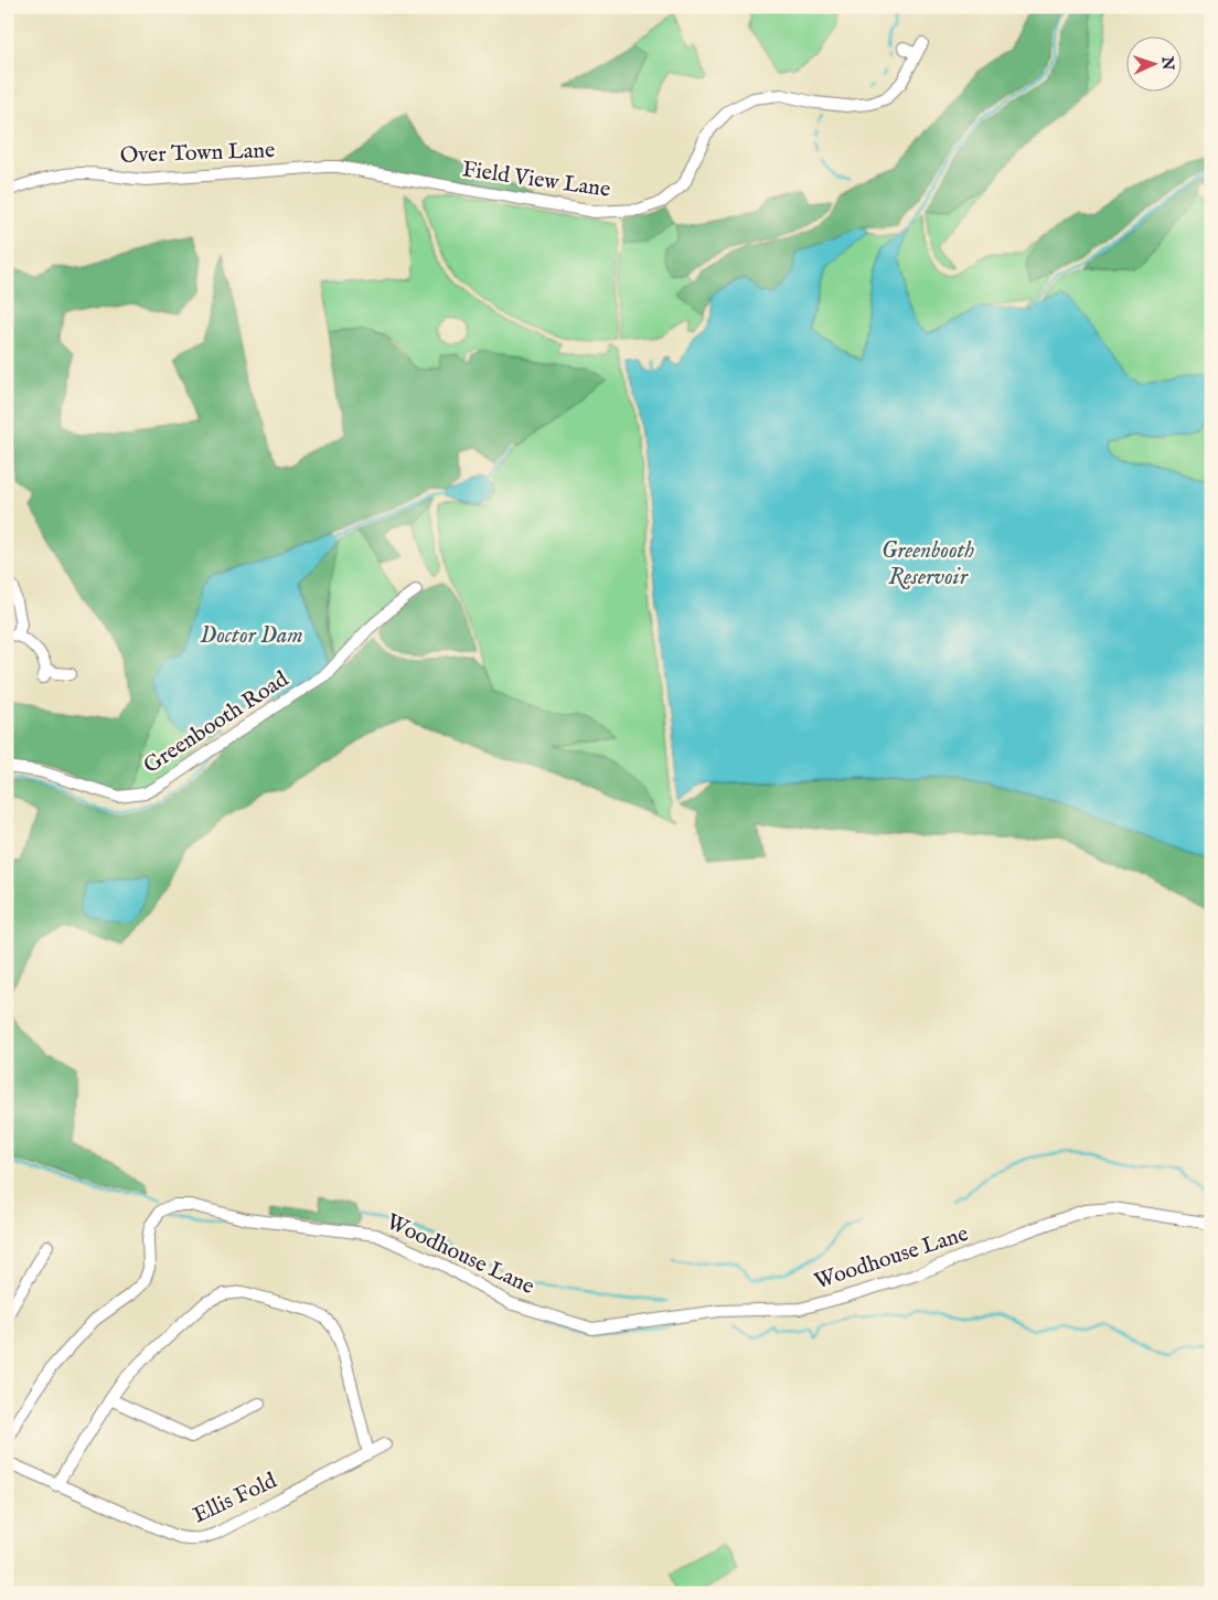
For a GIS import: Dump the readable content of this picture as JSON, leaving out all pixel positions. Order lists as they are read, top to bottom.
{
  "streets": {
    "street": [
      "Over Town Lane",
      "Field View Lane",
      "Greenbooth Road",
      "Woodhouse Lane",
      "Ellis Fold"
    ]
  },
  "crossings": [
    ["Over Town Lane", "Field View Lane"]
  ],
  "water": ["Greenbooth Reservoir", "Doctor Dam"],
  "north": "right"
}
